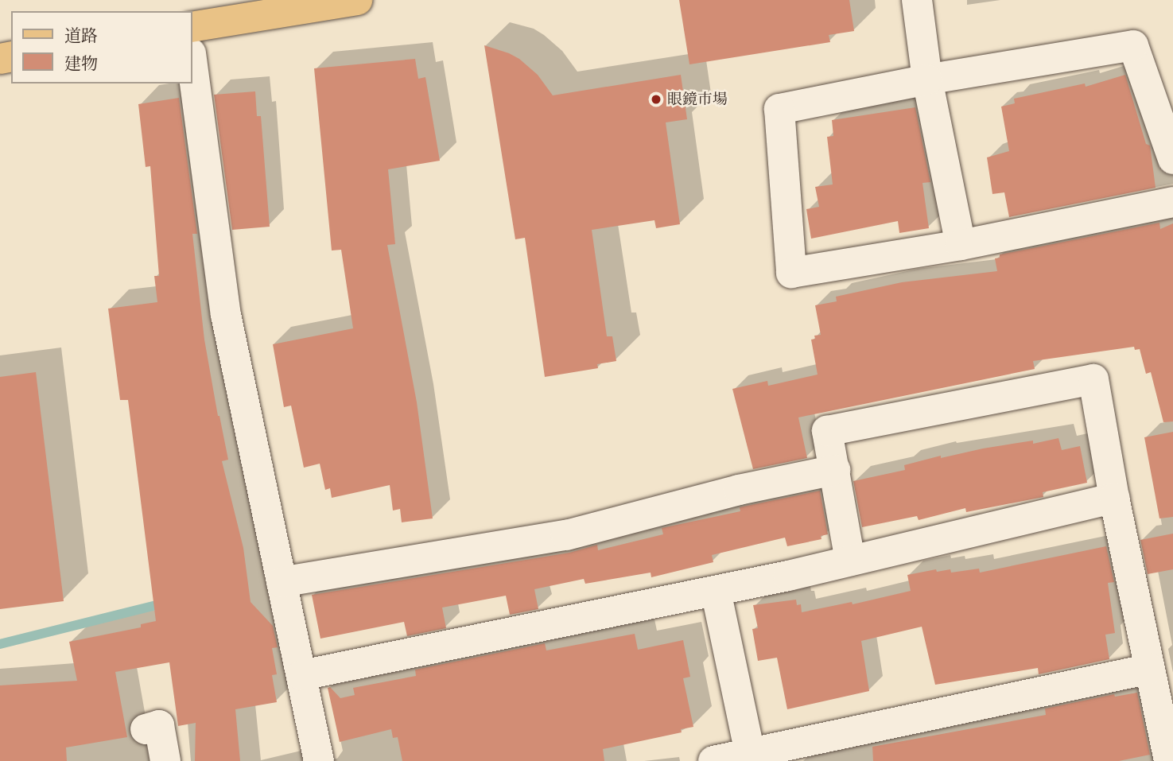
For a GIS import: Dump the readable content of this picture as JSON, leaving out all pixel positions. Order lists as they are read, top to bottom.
{
  "places": ["眼鏡市場"],
  "legend": ["道路", "建物"]
}
